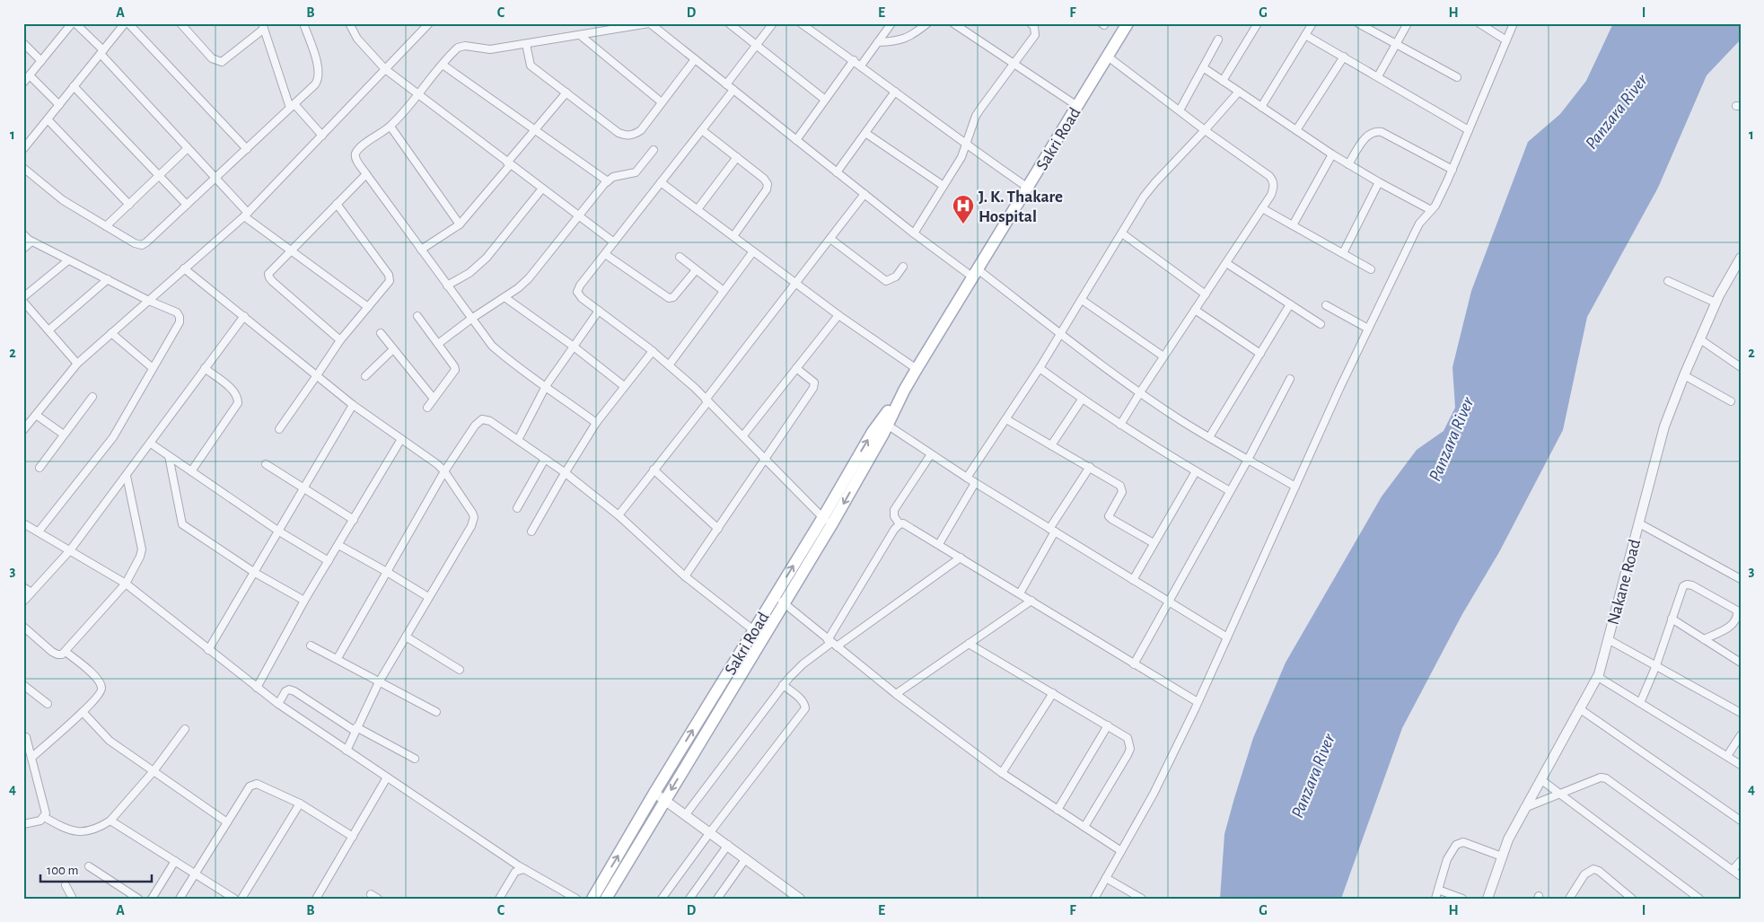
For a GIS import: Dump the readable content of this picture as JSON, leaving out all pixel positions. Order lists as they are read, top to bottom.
{
  "streets": {
    "main road": ["Sakri Road"],
    "street": ["Nakane Road"]
  },
  "water": ["Panzara River"],
  "places": {
    "hospital": ["J. K. Thakare Hospital"]
  },
  "scale_bar": "100 m",
  "grid": {
    "columns": [
      "A",
      "B",
      "C",
      "D",
      "E",
      "F",
      "G",
      "H",
      "I"
    ],
    "rows": [
      "1",
      "2",
      "3",
      "4"
    ]
  }
}
